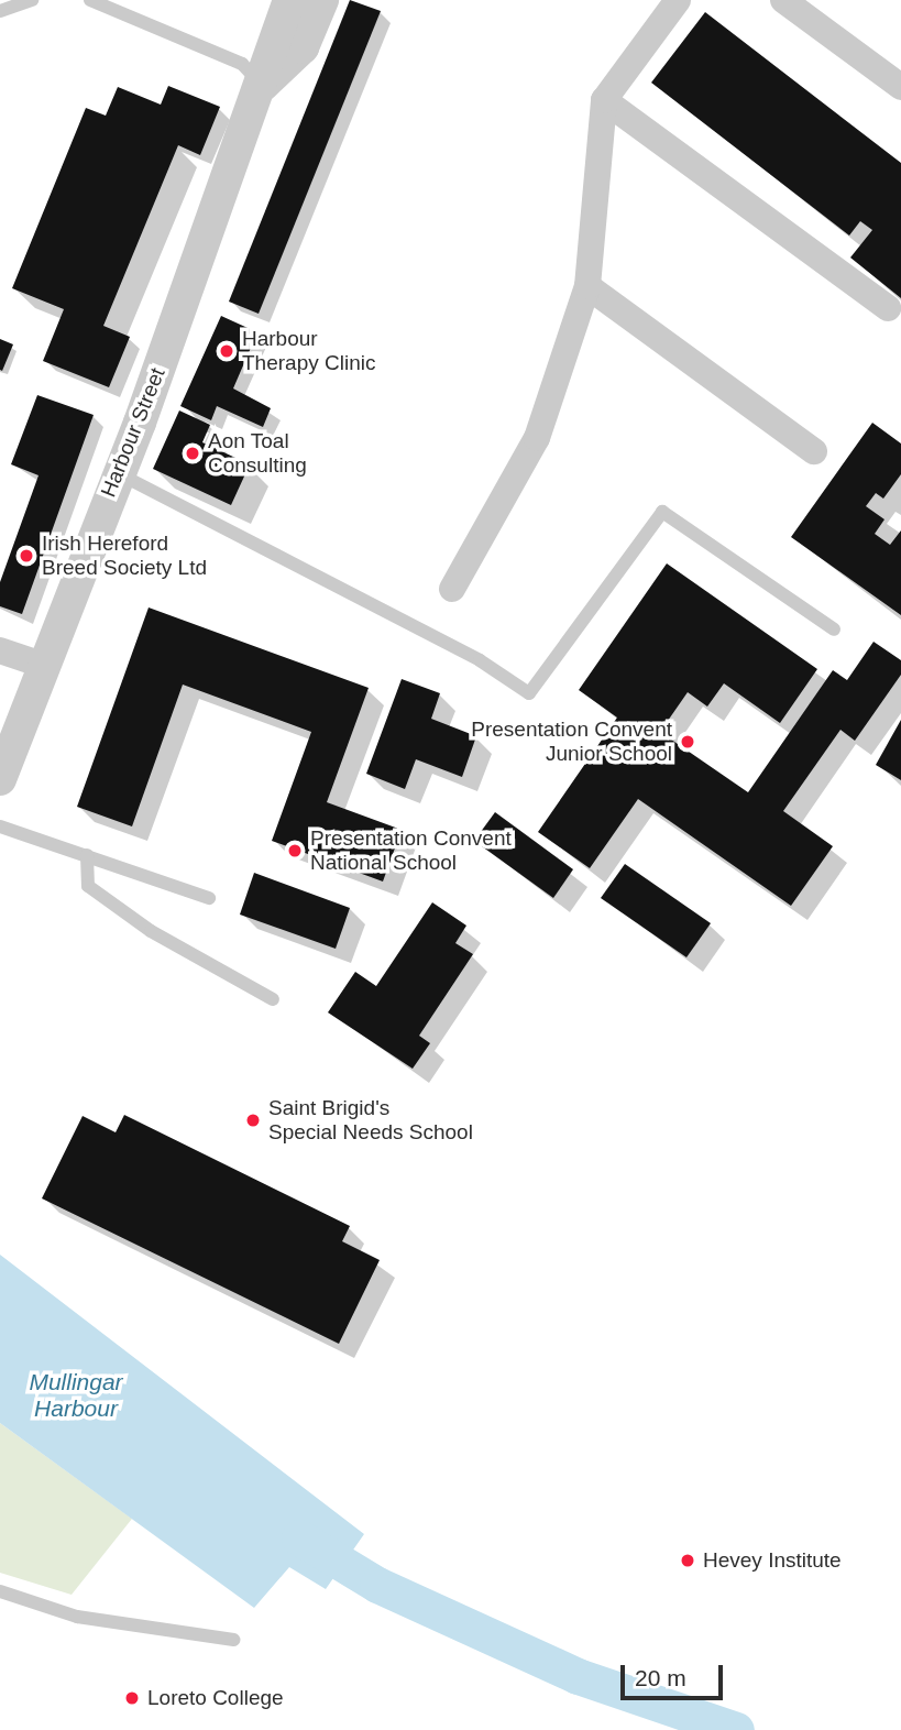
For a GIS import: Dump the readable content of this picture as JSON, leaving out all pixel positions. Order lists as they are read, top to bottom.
{
  "streets": {
    "street": ["Harbour Street"]
  },
  "water": ["Mullingar Harbour"],
  "places": [
    "Harbour Therapy Clinic",
    "Aon Toal Consulting",
    "Irish Hereford Breed Society Ltd",
    "Presentation Convent Junior School",
    "Presentation Convent National School",
    "Saint Brigid's Special Needs School",
    "Hevey Institute",
    "Loreto College"
  ],
  "scale_bar": "20 m"
}
